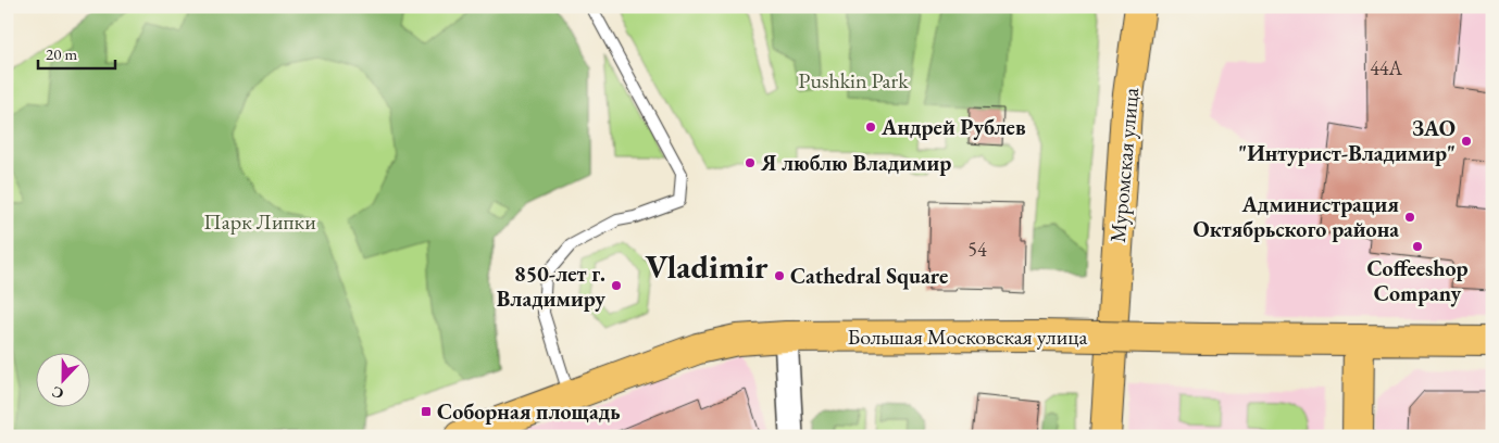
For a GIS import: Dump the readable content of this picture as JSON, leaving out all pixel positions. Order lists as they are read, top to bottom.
{
  "streets": {
    "main road": ["Муромская улица", "Большая Московская улица"]
  },
  "districts": ["Vladimir"],
  "parks": ["Pushkin Park", "Парк Липки"],
  "places": {
    "other": [
      "Андрей Рублев",
      "ЗАО \"Интурист-Владимир\"",
      "Я люблю Владимир",
      "Администрация Октябрьского района",
      "Coffeeshop Company",
      "Cathedral Square",
      "850-лет г. Владимиру"
    ],
    "transit": ["Соборная площадь"]
  },
  "house_numbers": ["44А", "54"],
  "scale_bar": "20 m",
  "north": "bottom"
}
